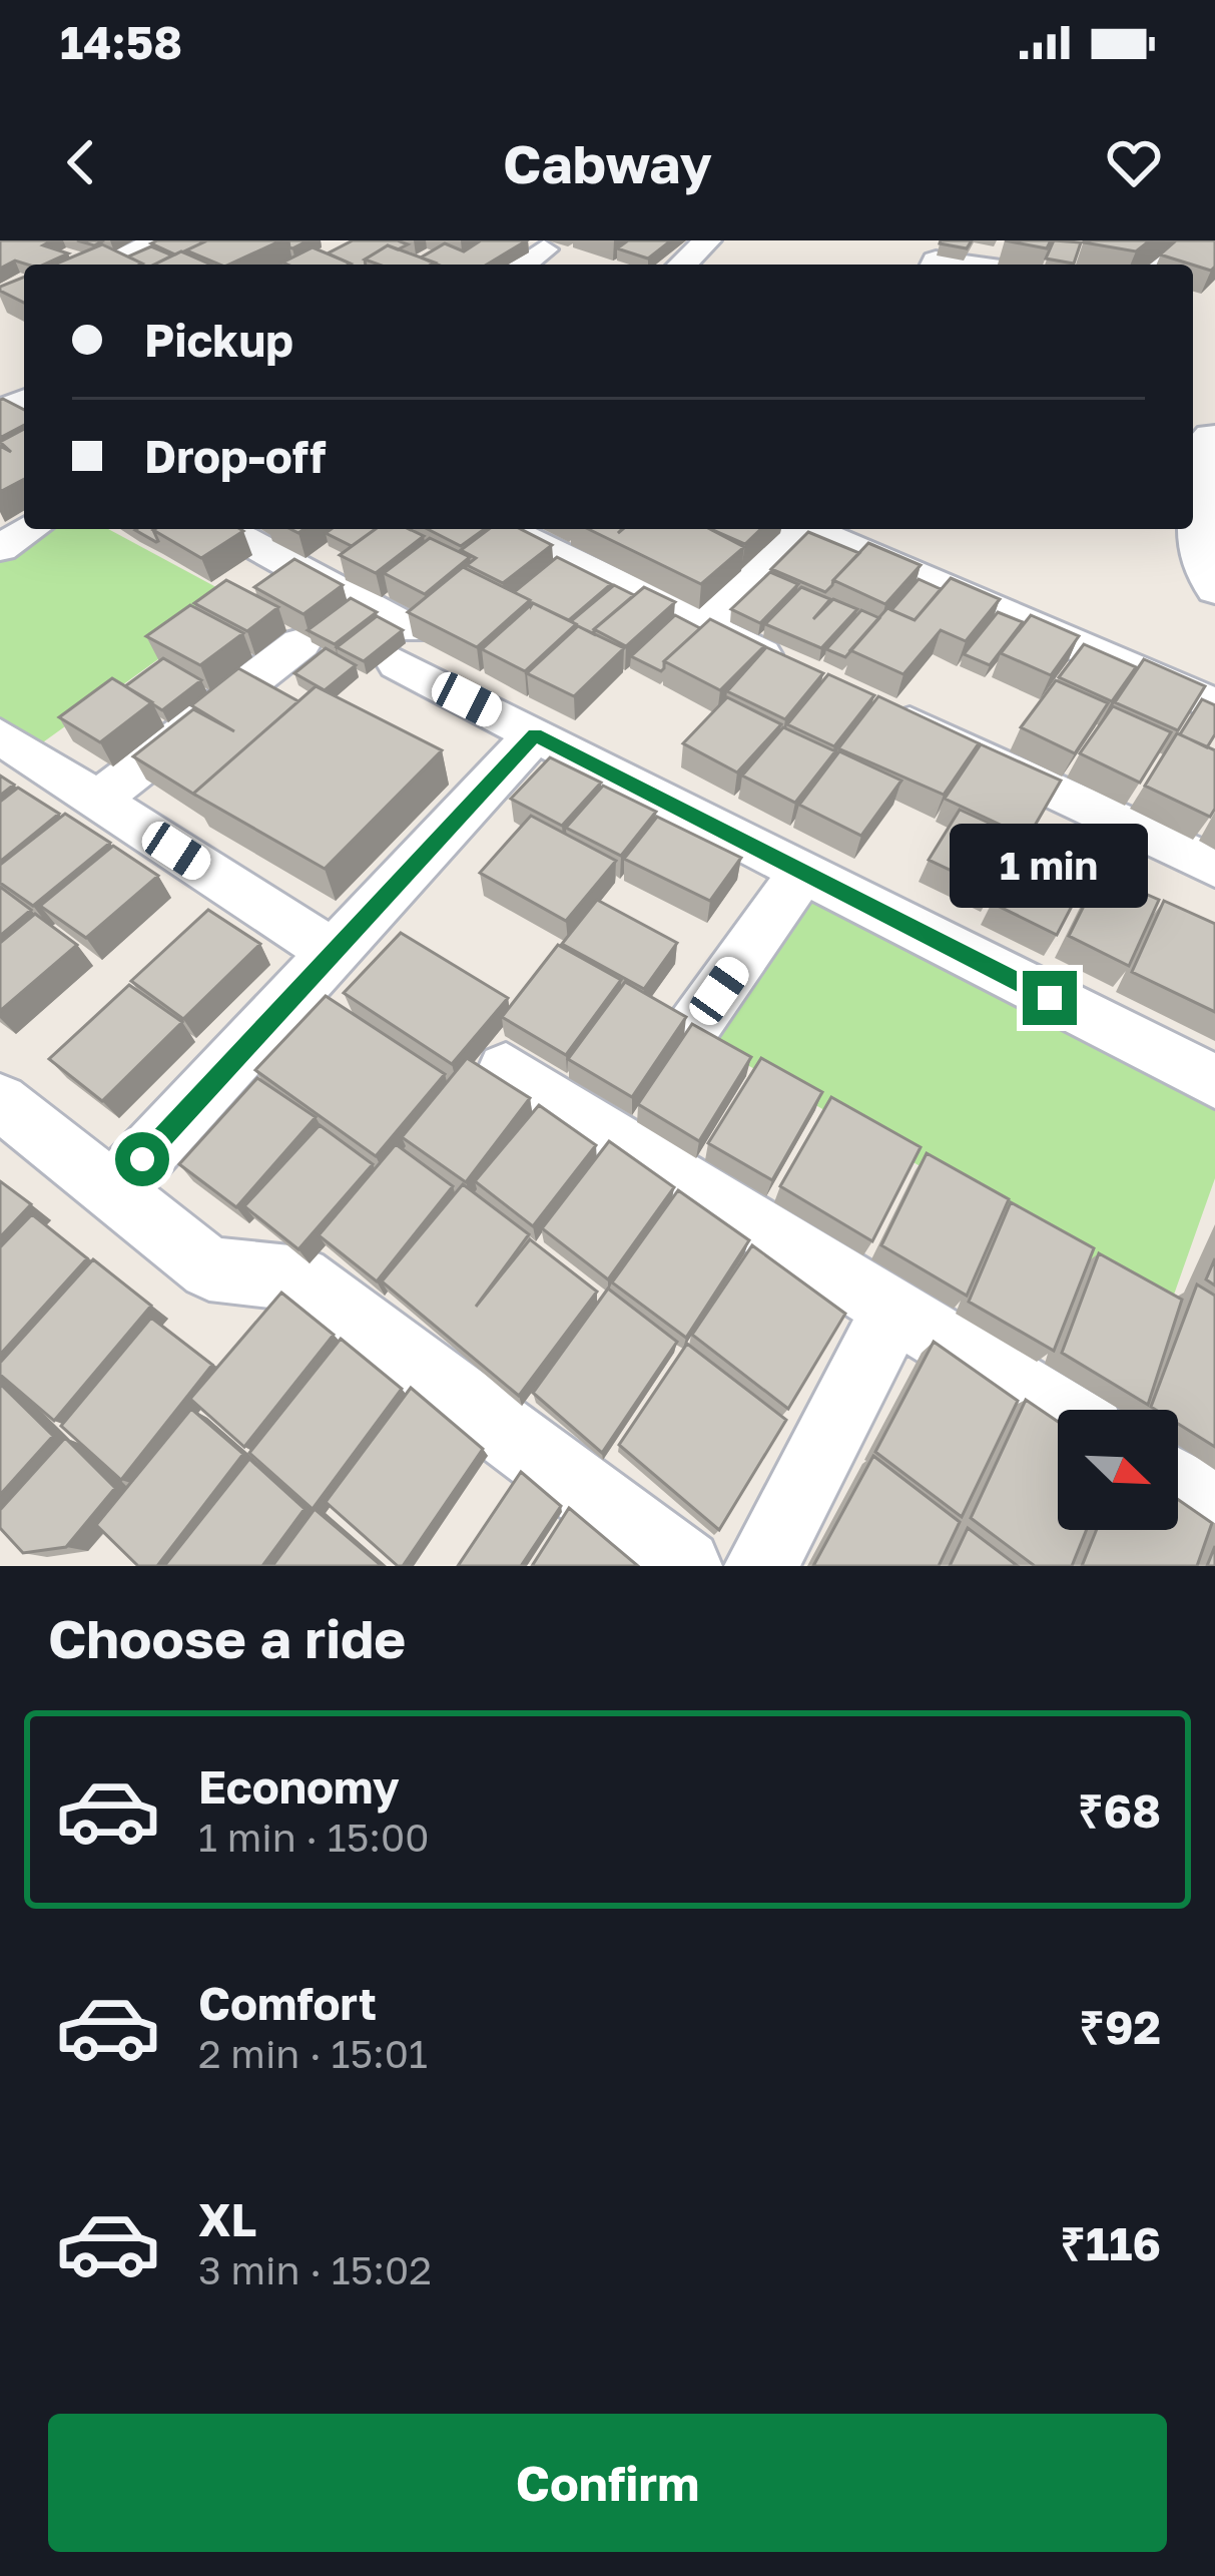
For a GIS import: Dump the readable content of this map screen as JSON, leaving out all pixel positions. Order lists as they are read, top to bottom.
{
  "north": "bottom right",
  "page": {
    "status": "14:58",
    "header": "Cabway",
    "banner": ["Pickup", "Drop-off"],
    "bubble": "1 min",
    "heading": "Choose a ride",
    "list": [
      {
        "name": "Economy",
        "note": "1 min · 15:00",
        "value": "₹68"
      },
      {
        "name": "Comfort",
        "note": "2 min · 15:01",
        "value": "₹92"
      },
      {
        "name": "XL",
        "note": "3 min · 15:02",
        "value": "₹116"
      }
    ],
    "buttons": "Confirm"
  }
}
